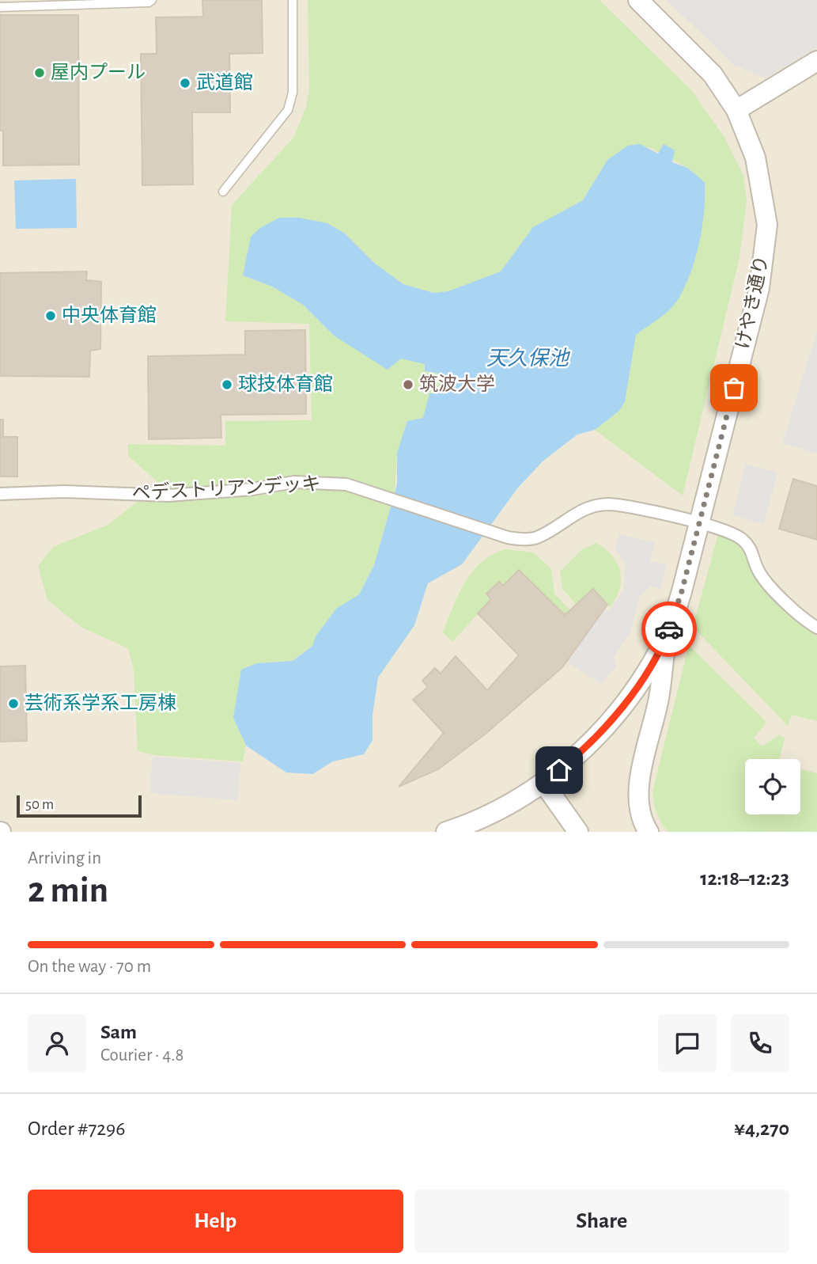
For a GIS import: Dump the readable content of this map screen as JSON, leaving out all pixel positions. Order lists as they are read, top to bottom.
{
  "streets": {
    "street": ["けやき通り", "ペデストリアンデッキ"]
  },
  "crossings": [
    ["けやき通り", "ペデストリアンデッキ"]
  ],
  "water": ["天久保池"],
  "places": [
    "屋内プール",
    "武道館",
    "中央体育館",
    "球技体育館",
    "筑波大学",
    "芸術系学系工房棟"
  ],
  "scale_bar": "50 m",
  "page": {
    "scale": "50 m",
    "heading": ["2 min", "Arriving in", "12:18–12:23"],
    "panel": [
      "Sam",
      "Courier · 4.8",
      "Order #7296",
      "¥4,270"
    ],
    "bar": "On the way · 70 m",
    "buttons": ["Help", "Share"]
  }
}
